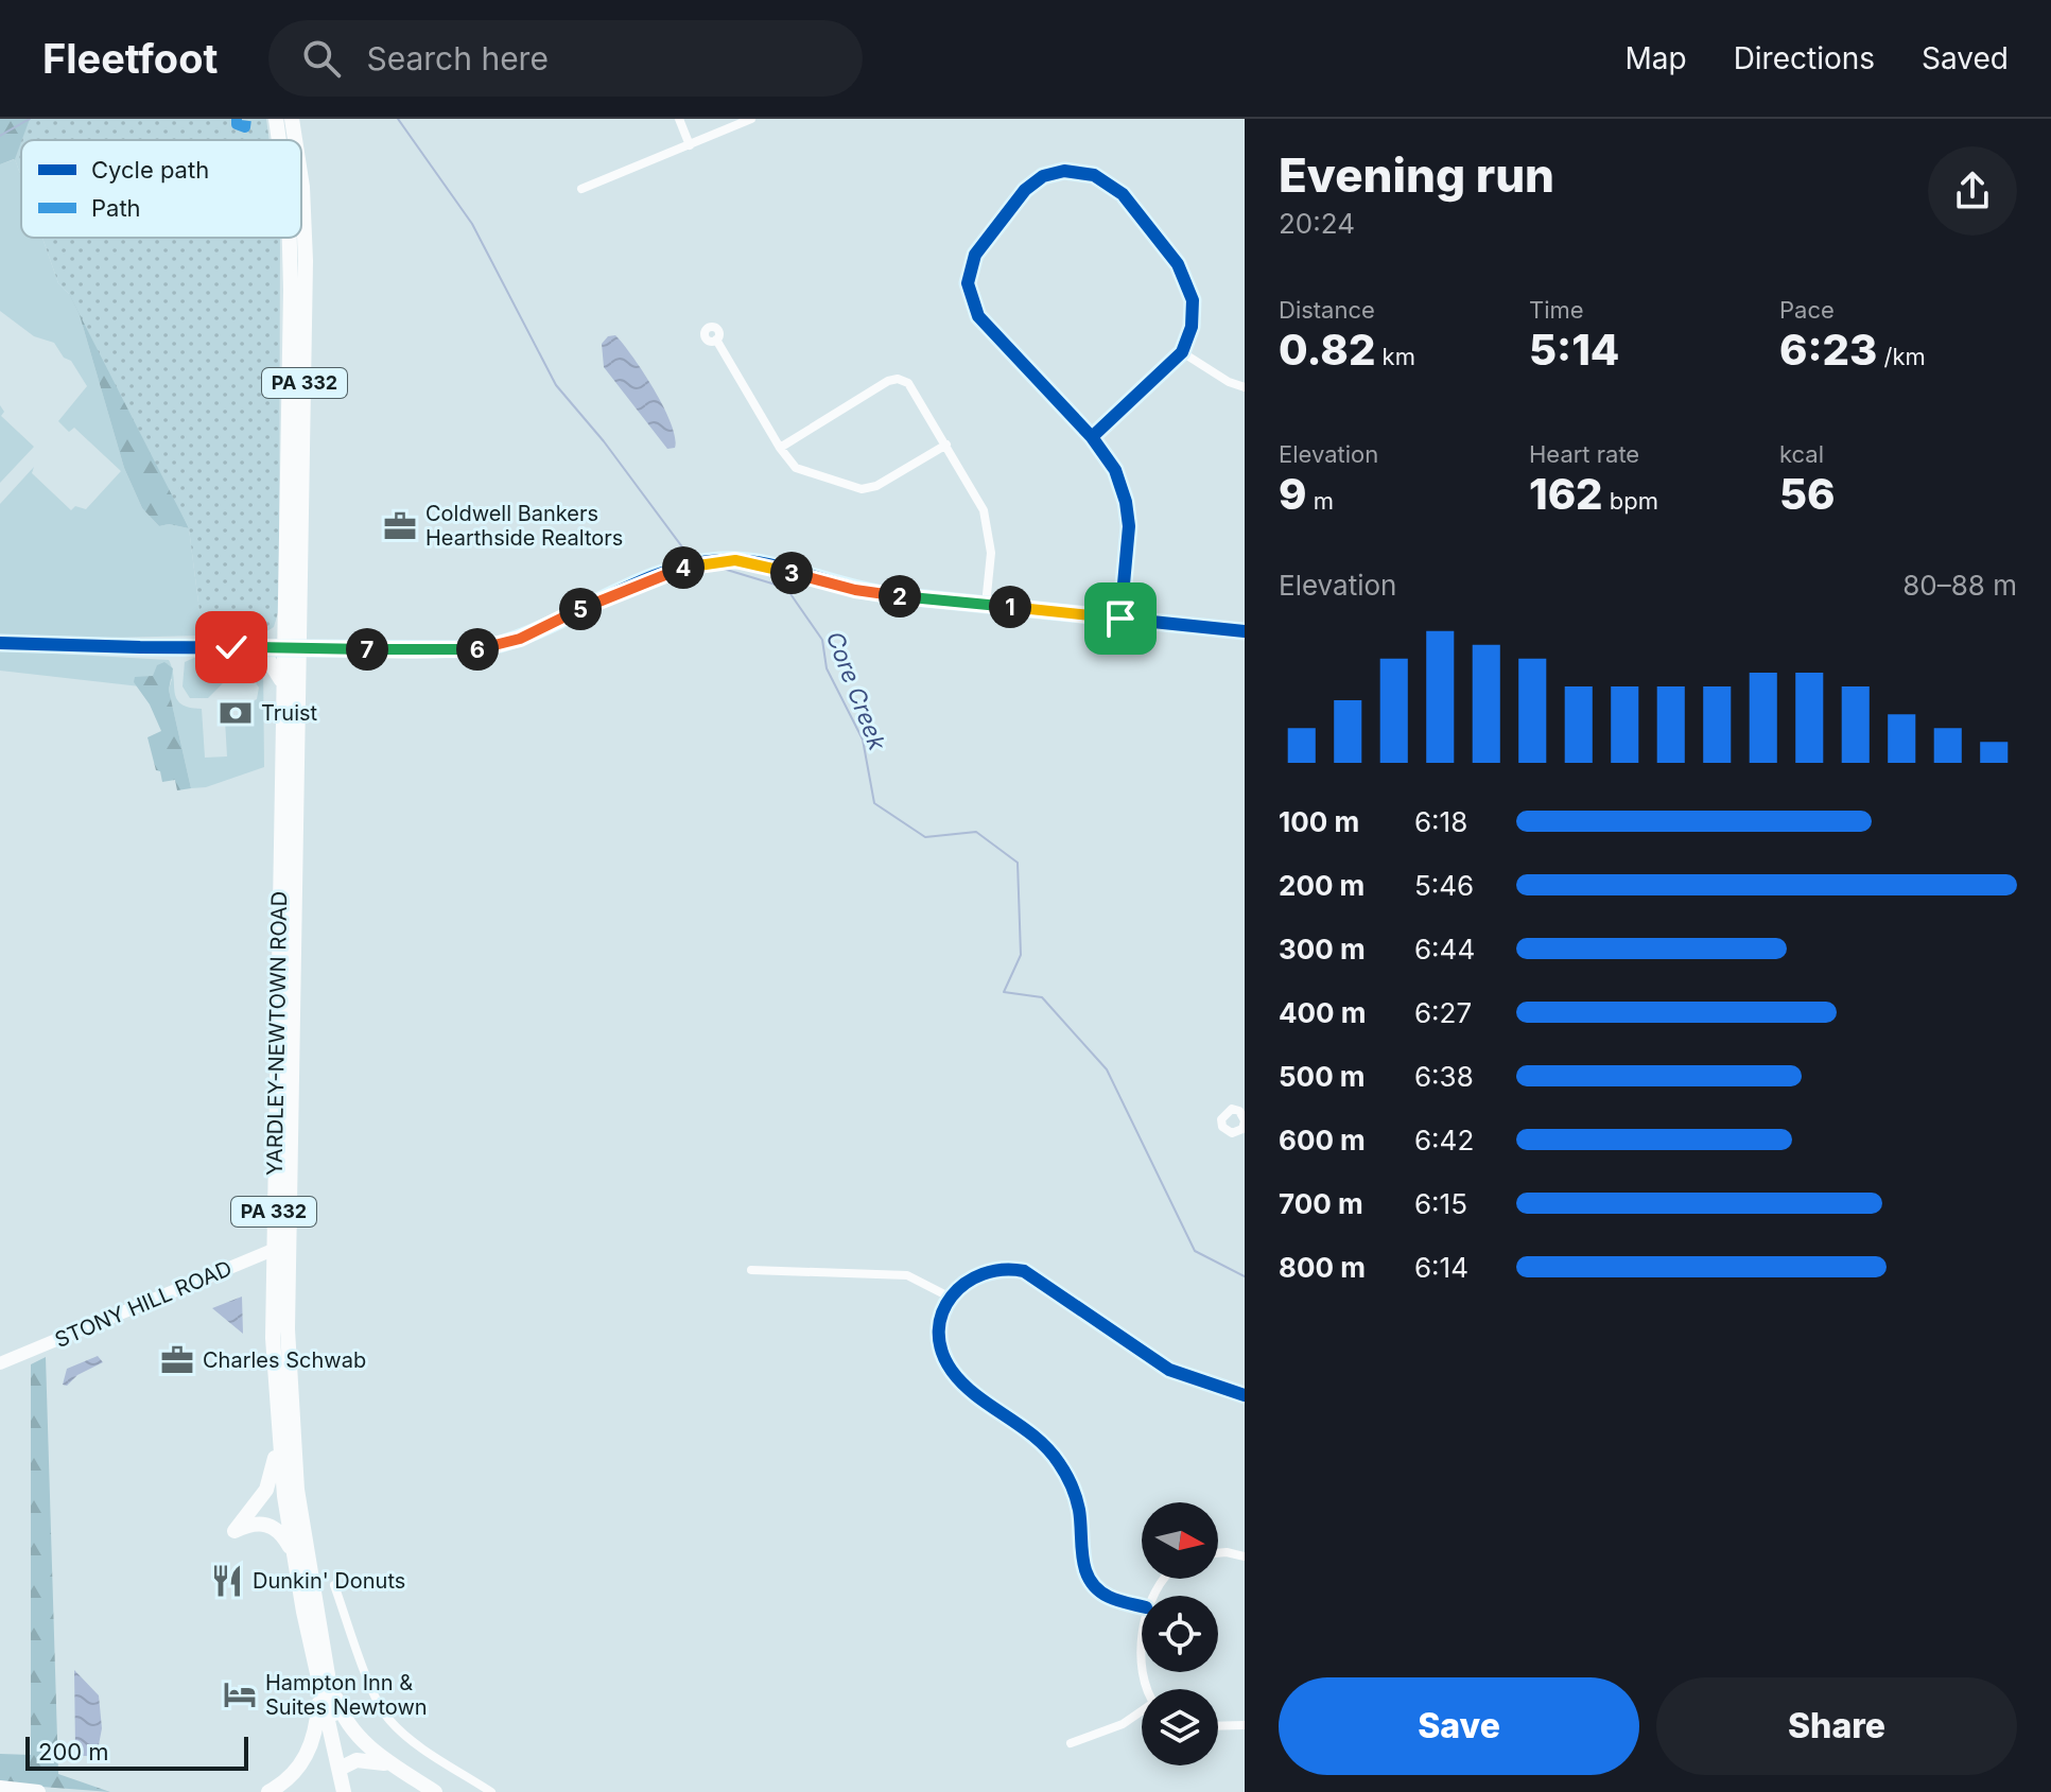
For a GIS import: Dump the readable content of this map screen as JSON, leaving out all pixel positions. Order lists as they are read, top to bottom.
{
  "streets": {
    "highway": ["PA 332", "YARDLEY-NEWTOWN ROAD"],
    "street": ["STONY HILL ROAD"]
  },
  "crossings": [
    ["PA 332", "YARDLEY-NEWTOWN ROAD"],
    ["YARDLEY-NEWTOWN ROAD", "STONY HILL ROAD"]
  ],
  "water": ["Core Creek"],
  "places": {
    "office": ["Coldwell Bankers Hearthside Realtors", "Charles Schwab"],
    "bank": ["Truist"],
    "restaurant": ["Dunkin' Donuts"],
    "hotel": ["Hampton Inn & Suites Newtown"]
  },
  "legend": ["Cycle path", "Path"],
  "scale_bar": "200 m",
  "north": "right",
  "page": {
    "header": "Fleetfoot",
    "search": "Search here",
    "nav": ["Map", "Directions", "Saved"],
    "heading": ["Evening run", "20:24"],
    "stats": [
      ["Distance", "0.82 km"],
      ["Time", "5:14"],
      ["Pace", "6:23 /km"],
      ["Elevation", "9 m"],
      ["Heart rate", "162 bpm"],
      ["kcal", "56"]
    ],
    "pins": [
      "4",
      "3",
      "2",
      "1",
      "5",
      "6",
      "7"
    ],
    "chart": ["Elevation", "80–88 m"],
    "list": [
      {
        "name": "100 m",
        "note": "6:18"
      },
      {
        "name": "200 m",
        "note": "5:46"
      },
      {
        "name": "300 m",
        "note": "6:44"
      },
      {
        "name": "400 m",
        "note": "6:27"
      },
      {
        "name": "500 m",
        "note": "6:38"
      },
      {
        "name": "600 m",
        "note": "6:42"
      },
      {
        "name": "700 m",
        "note": "6:15"
      },
      {
        "name": "800 m",
        "note": "6:14"
      }
    ],
    "buttons": ["Save", "Share"],
    "scale": "200 m"
  }
}
